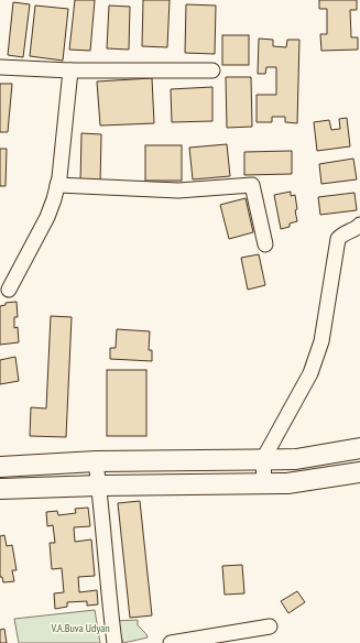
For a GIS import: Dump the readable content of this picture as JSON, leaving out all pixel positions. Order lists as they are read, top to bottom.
{
  "parks": ["V.A.Buva Udyan"]
}
